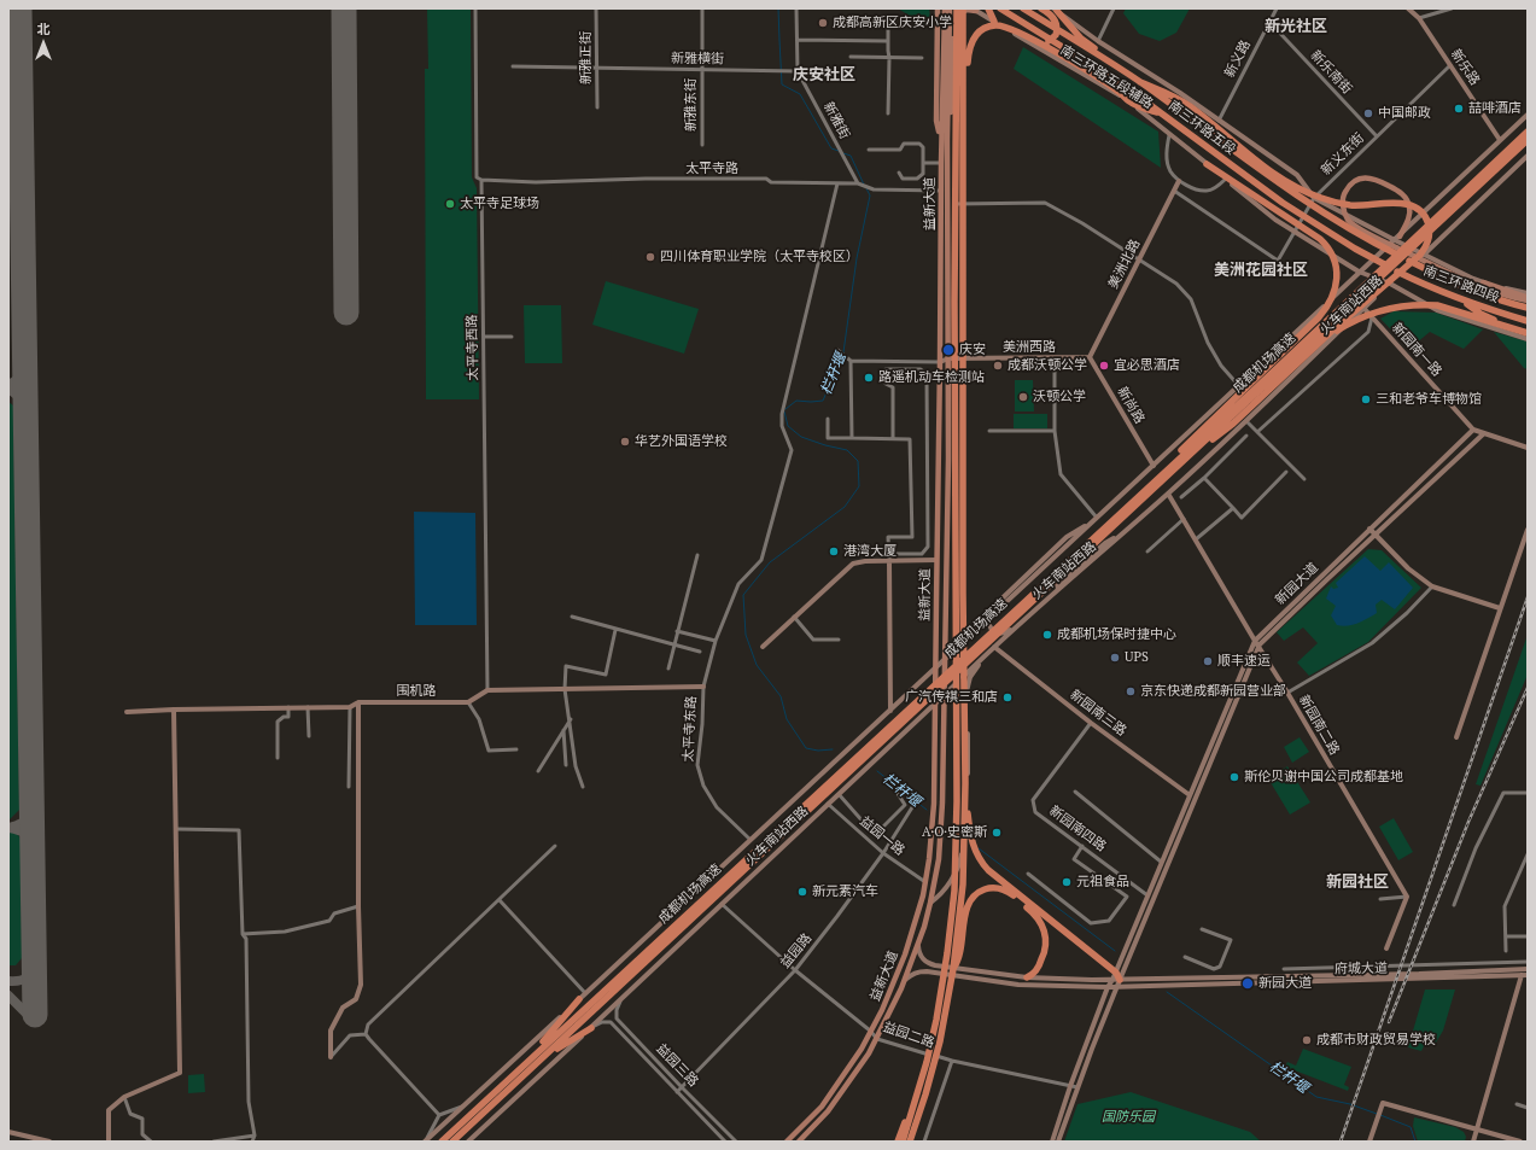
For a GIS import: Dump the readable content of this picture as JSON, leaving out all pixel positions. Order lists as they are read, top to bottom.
{
  "streets": {
    "highway": ["南三环路五段", "南三环路四段", "成都机场高速"],
    "main road": [
      "新乐路",
      "南三环路五段辅路",
      "益新大道",
      "美洲北路",
      "火车南站西路",
      "美洲西路",
      "新园南一路",
      "新尚路",
      "新园大道",
      "围机路",
      "新园南三路",
      "新园南二路",
      "府城大道"
    ],
    "street": [
      "新雅正街",
      "新雅横街",
      "新义路",
      "新乐南街",
      "新雅东街",
      "新雅街",
      "新义东街",
      "太平寺路",
      "太平寺西路",
      "太平寺东路",
      "新园南四路",
      "益园一路",
      "益园路",
      "益园二路",
      "益园三路"
    ]
  },
  "crossings": [
    ["新雅正街", "新雅横街"],
    ["新雅横街", "新雅东街"],
    ["新雅横街", "新雅街"],
    ["新义路", "新乐南街"],
    ["新义路", "南三环路五段辅路"],
    ["新乐路", "新义东街"],
    ["新乐南街", "新义东街"],
    ["南三环路五段辅路", "新义东街"],
    ["南三环路五段辅路", "火车南站西路"],
    ["新雅街", "太平寺路"],
    ["南三环路五段", "南三环路四段"],
    ["新义东街", "美洲北路"],
    ["太平寺路", "益新大道"],
    ["太平寺路", "太平寺西路"],
    ["太平寺路", "太平寺东路"],
    ["益新大道", "美洲西路"],
    ["益新大道", "益园一路"],
    ["益新大道", "府城大道"],
    ["益新大道", "益园二路"],
    ["美洲北路", "美洲西路"],
    ["美洲北路", "新尚路"],
    ["火车南站西路", "新园南一路"],
    ["火车南站西路", "新园南三路"],
    ["火车南站西路", "新园南二路"],
    ["火车南站西路", "益园一路"],
    ["火车南站西路", "益园二路"],
    ["火车南站西路", "益园三路"],
    ["美洲西路", "新尚路"],
    ["新园南一路", "新园大道"],
    ["新园大道", "新园南三路"],
    ["新园大道", "新园南二路"],
    ["新园大道", "新园南四路"],
    ["新园大道", "府城大道"],
    ["新园大道", "益园二路"],
    ["新园南三路", "新园南四路"],
    ["益园一路", "益园路"],
    ["益园路", "益园二路"],
    ["益园路", "益园三路"]
  ],
  "districts": [
    "新光社区",
    "庆安社区",
    "美洲花园社区",
    "新园社区"
  ],
  "water": ["栏杆堰"],
  "parks": ["国防乐园"],
  "places": [
    "成都高新区庆安小学",
    "喆啡酒店",
    "中国邮政",
    "太平寺足球场",
    "四川体育职业学院（太平寺校区）",
    "庆安",
    "成都沃顿公学",
    "宜必思酒店",
    "路遥机动车检测站",
    "沃顿公学",
    "三和老爷车博物馆",
    "华艺外国语学校",
    "港湾大厦",
    "成都机场保时捷中心",
    "UPS",
    "顺丰速运",
    "京东快递成都新园营业部",
    "广汽传祺三和店",
    "斯伦贝谢中国公司成都基地",
    "A·O·史密斯",
    "元祖食品",
    "新元素汽车",
    "新园大道",
    "成都市财政贸易学校"
  ],
  "north": "top"
}
